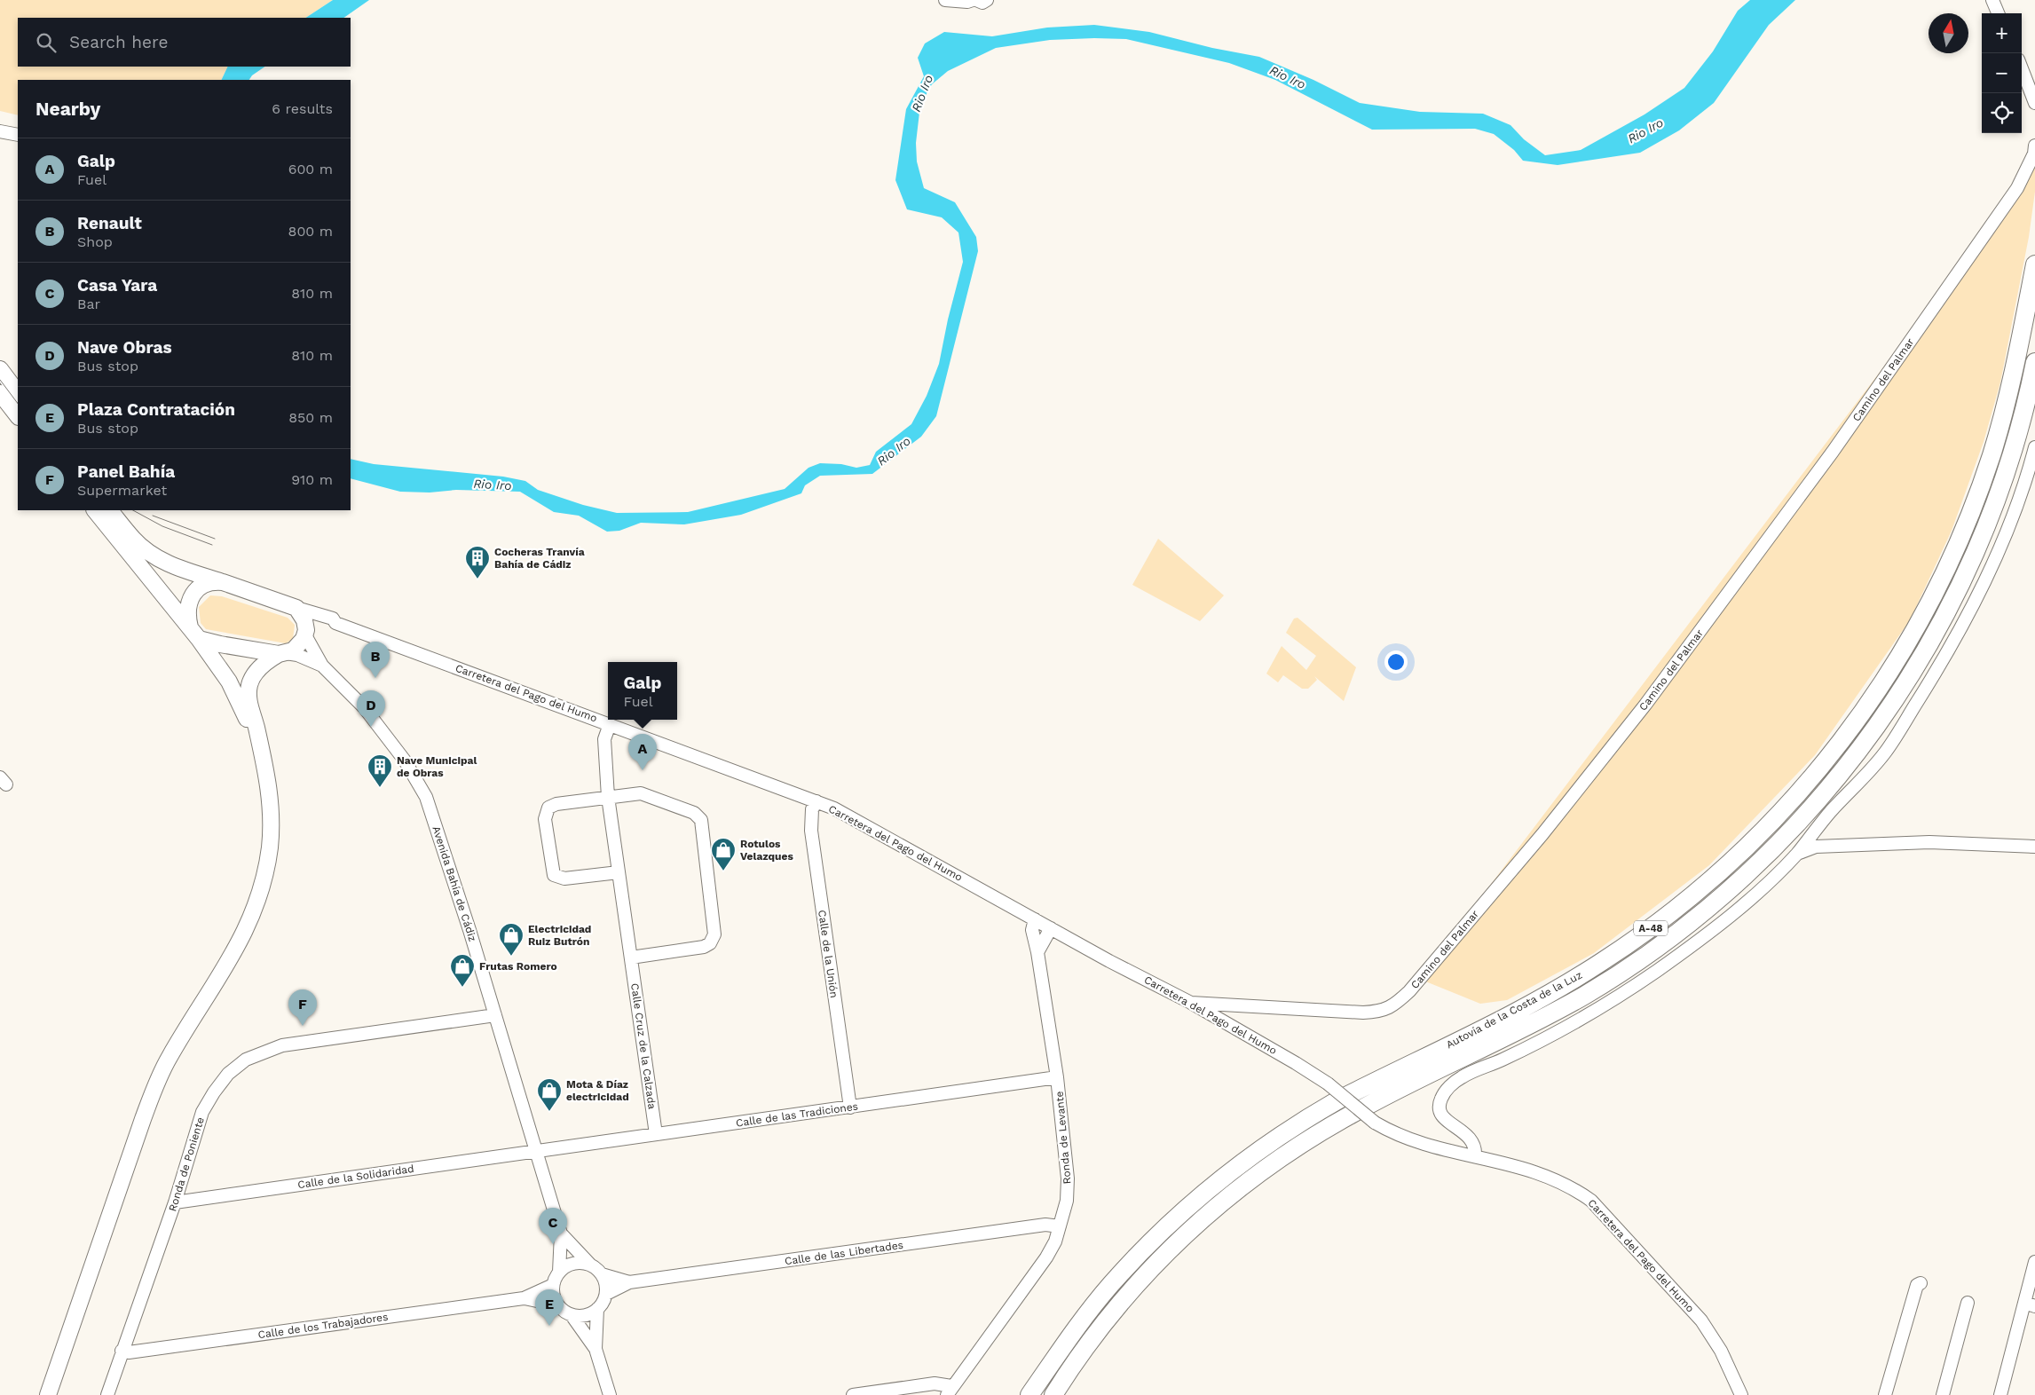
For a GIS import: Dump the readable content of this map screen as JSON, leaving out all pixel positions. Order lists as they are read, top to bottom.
{
  "streets": {
    "highway": ["A-48", "Autovía de la Costa de la Luz"],
    "street": [
      "Camino del Palmar",
      "Carretera del Pago del Humo",
      "Avenida Bahía de Cádiz",
      "Calle de la Unión",
      "Calle Cruz de la Calzada",
      "Calle de las Tradiciones",
      "Ronda de Levante",
      "Ronda de Poniente",
      "Calle de la Solidaridad",
      "Calle de las Libertades",
      "Calle de los Trabajadores"
    ]
  },
  "crossings": [
    ["Camino del Palmar", "Carretera del Pago del Humo"],
    ["Carretera del Pago del Humo", "Avenida Bahía de Cádiz"],
    ["Carretera del Pago del Humo", "Calle de la Unión"],
    ["Carretera del Pago del Humo", "Calle Cruz de la Calzada"],
    ["Carretera del Pago del Humo", "Ronda de Levante"],
    ["Avenida Bahía de Cádiz", "Calle de las Tradiciones"],
    ["Avenida Bahía de Cádiz", "Ronda de Poniente"],
    ["Avenida Bahía de Cádiz", "Calle de la Solidaridad"],
    ["Avenida Bahía de Cádiz", "Calle de las Libertades"],
    ["Avenida Bahía de Cádiz", "Calle de los Trabajadores"],
    ["Calle de la Unión", "Calle de las Tradiciones"],
    ["Calle Cruz de la Calzada", "Calle de las Tradiciones"],
    ["Calle de las Tradiciones", "Ronda de Levante"],
    ["Calle de las Tradiciones", "Calle de la Solidaridad"],
    ["Ronda de Levante", "Calle de las Libertades"],
    ["Ronda de Poniente", "Calle de la Solidaridad"],
    ["Ronda de Poniente", "Calle de los Trabajadores"],
    ["Calle de las Libertades", "Calle de los Trabajadores"]
  ],
  "water": ["Rio Iro"],
  "places": {
    "building": ["Cocheras Tranvía Bahía de Cádiz", "Nave Municipal de Obras"],
    "shop": [
      "Rotulos Velazques",
      "Electricidad Ruiz Butrón",
      "Frutas Romero",
      "Mota & Díaz electricidad"
    ]
  },
  "north": "top",
  "page": {
    "map_buttons": ["+", "−"],
    "search": "Search here",
    "heading": ["Nearby", "6 results"],
    "list": [
      {
        "mark": "A",
        "name": "Galp",
        "note": "Fuel",
        "value": "600 m"
      },
      {
        "mark": "B",
        "name": "Renault",
        "note": "Shop",
        "value": "800 m"
      },
      {
        "mark": "C",
        "name": "Casa Yara",
        "note": "Bar",
        "value": "810 m"
      },
      {
        "mark": "D",
        "name": "Nave Obras",
        "note": "Bus stop",
        "value": "810 m"
      },
      {
        "mark": "E",
        "name": "Plaza Contratación",
        "note": "Bus stop",
        "value": "850 m"
      },
      {
        "mark": "F",
        "name": "Panel Bahía",
        "note": "Supermarket",
        "value": "910 m"
      }
    ],
    "pins": [
      "B",
      "D",
      "A",
      "F",
      "C",
      "E"
    ],
    "popup": ["Galp", "Fuel"]
  }
}
